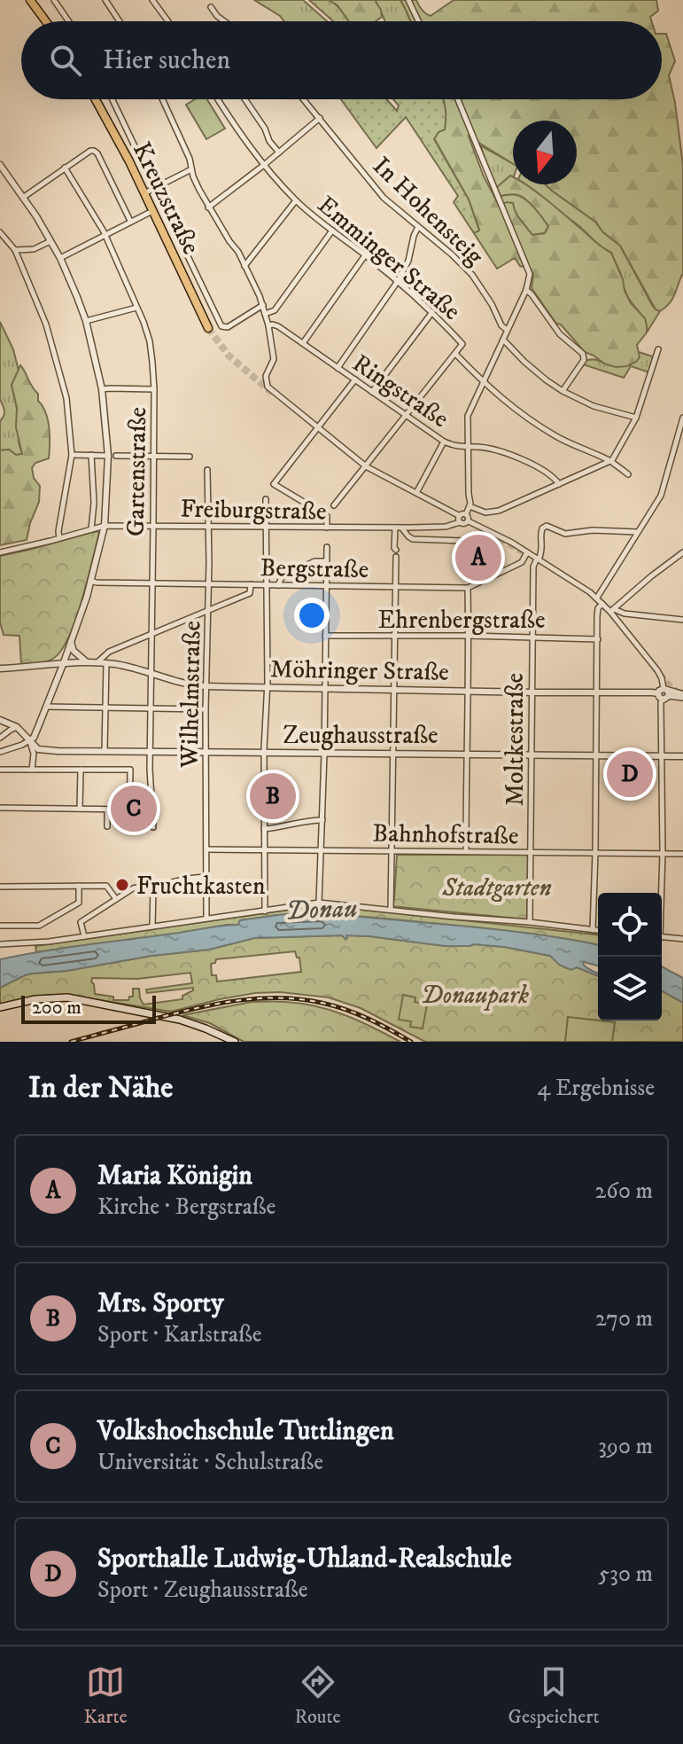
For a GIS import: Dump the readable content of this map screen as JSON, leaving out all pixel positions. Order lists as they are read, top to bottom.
{
  "streets": {
    "main road": ["Kreuzstraße"],
    "street": [
      "In Hohensteig",
      "Emminger Straße",
      "Ringstraße",
      "Gartenstraße",
      "Freiburgstraße",
      "Bergstraße",
      "Ehrenbergstraße",
      "Möhringer Straße",
      "Wilhelmstraße",
      "Zeughausstraße",
      "Moltkestraße",
      "Bahnhofstraße"
    ]
  },
  "crossings": [
    ["Gartenstraße", "Freiburgstraße"],
    ["Gartenstraße", "Bergstraße"],
    ["Gartenstraße", "Möhringer Straße"],
    ["Gartenstraße", "Zeughausstraße"],
    ["Freiburgstraße", "Wilhelmstraße"],
    ["Bergstraße", "Wilhelmstraße"],
    ["Ehrenbergstraße", "Moltkestraße"],
    ["Möhringer Straße", "Wilhelmstraße"],
    ["Möhringer Straße", "Moltkestraße"],
    ["Wilhelmstraße", "Zeughausstraße"],
    ["Wilhelmstraße", "Bahnhofstraße"],
    ["Zeughausstraße", "Moltkestraße"],
    ["Moltkestraße", "Bahnhofstraße"]
  ],
  "water": ["Donau"],
  "parks": ["Stadtgarten", "Donaupark"],
  "places": ["Fruchtkasten"],
  "scale_bar": "200 m",
  "north": "bottom",
  "page": {
    "search": "Hier suchen",
    "pins": [
      "A",
      "D",
      "B",
      "C"
    ],
    "scale": "200 m",
    "heading": ["In der Nähe", "4 Ergebnisse"],
    "list": [
      {
        "mark": "A",
        "name": "Maria Königin",
        "note": "Kirche · Bergstraße",
        "value": "260 m"
      },
      {
        "mark": "B",
        "name": "Mrs. Sporty",
        "note": "Sport · Karlstraße",
        "value": "270 m"
      },
      {
        "mark": "C",
        "name": "Volkshochschule Tuttlingen",
        "note": "Universität · Schulstraße",
        "value": "390 m"
      },
      {
        "mark": "D",
        "name": "Sporthalle Ludwig-Uhland-Realschule",
        "note": "Sport · Zeughausstraße",
        "value": "530 m"
      }
    ],
    "nav": ["Karte", "Route", "Gespeichert"]
  }
}
